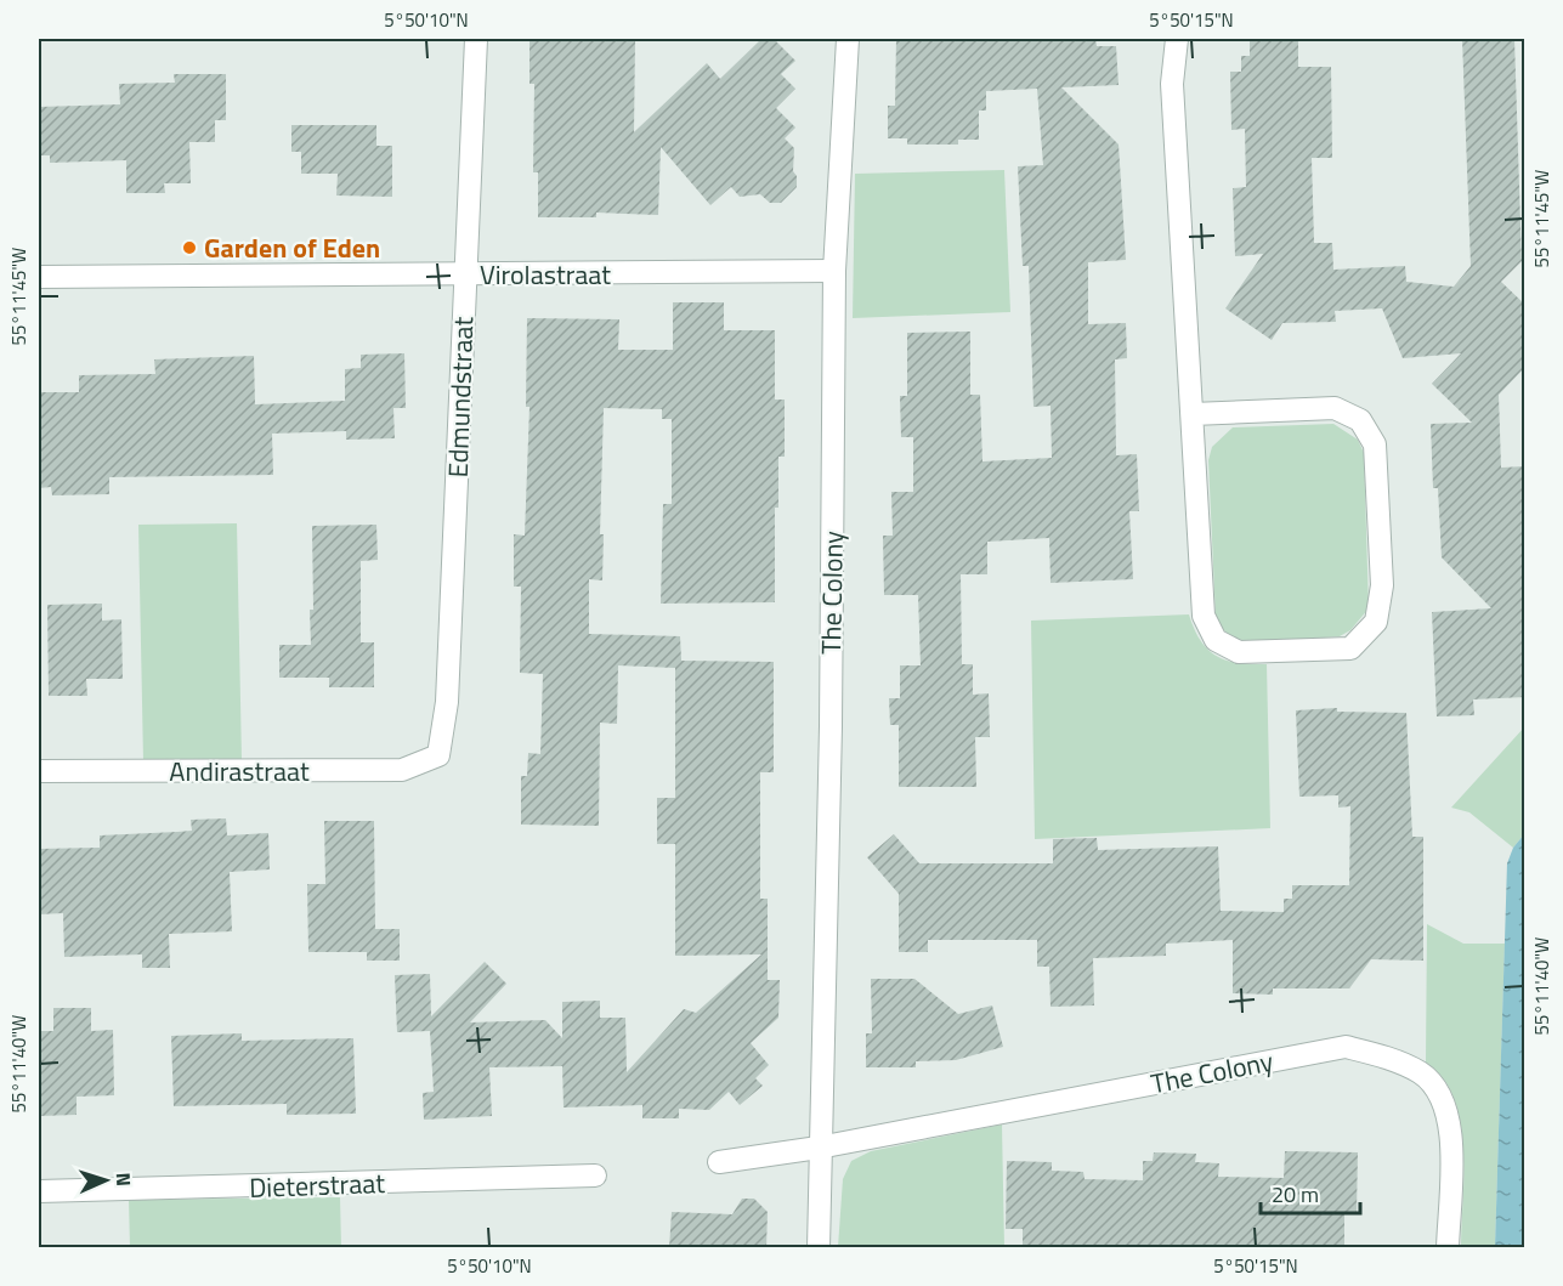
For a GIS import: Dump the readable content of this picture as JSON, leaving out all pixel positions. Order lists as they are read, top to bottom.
{
  "streets": {
    "street": [
      "Virolastraat",
      "Edmundstraat",
      "The Colony",
      "Andirastraat",
      "Dieterstraat"
    ]
  },
  "crossings": [
    ["Virolastraat", "Edmundstraat"],
    ["Virolastraat", "The Colony"],
    ["Edmundstraat", "Andirastraat"]
  ],
  "places": ["Garden of Eden"],
  "scale_bar": "20 m",
  "north": "right",
  "coordinates": [
    "5°50'10\"N",
    "5°50'15\"N",
    "55°11'45\"W",
    "55°11'40\"W"
  ]
}
